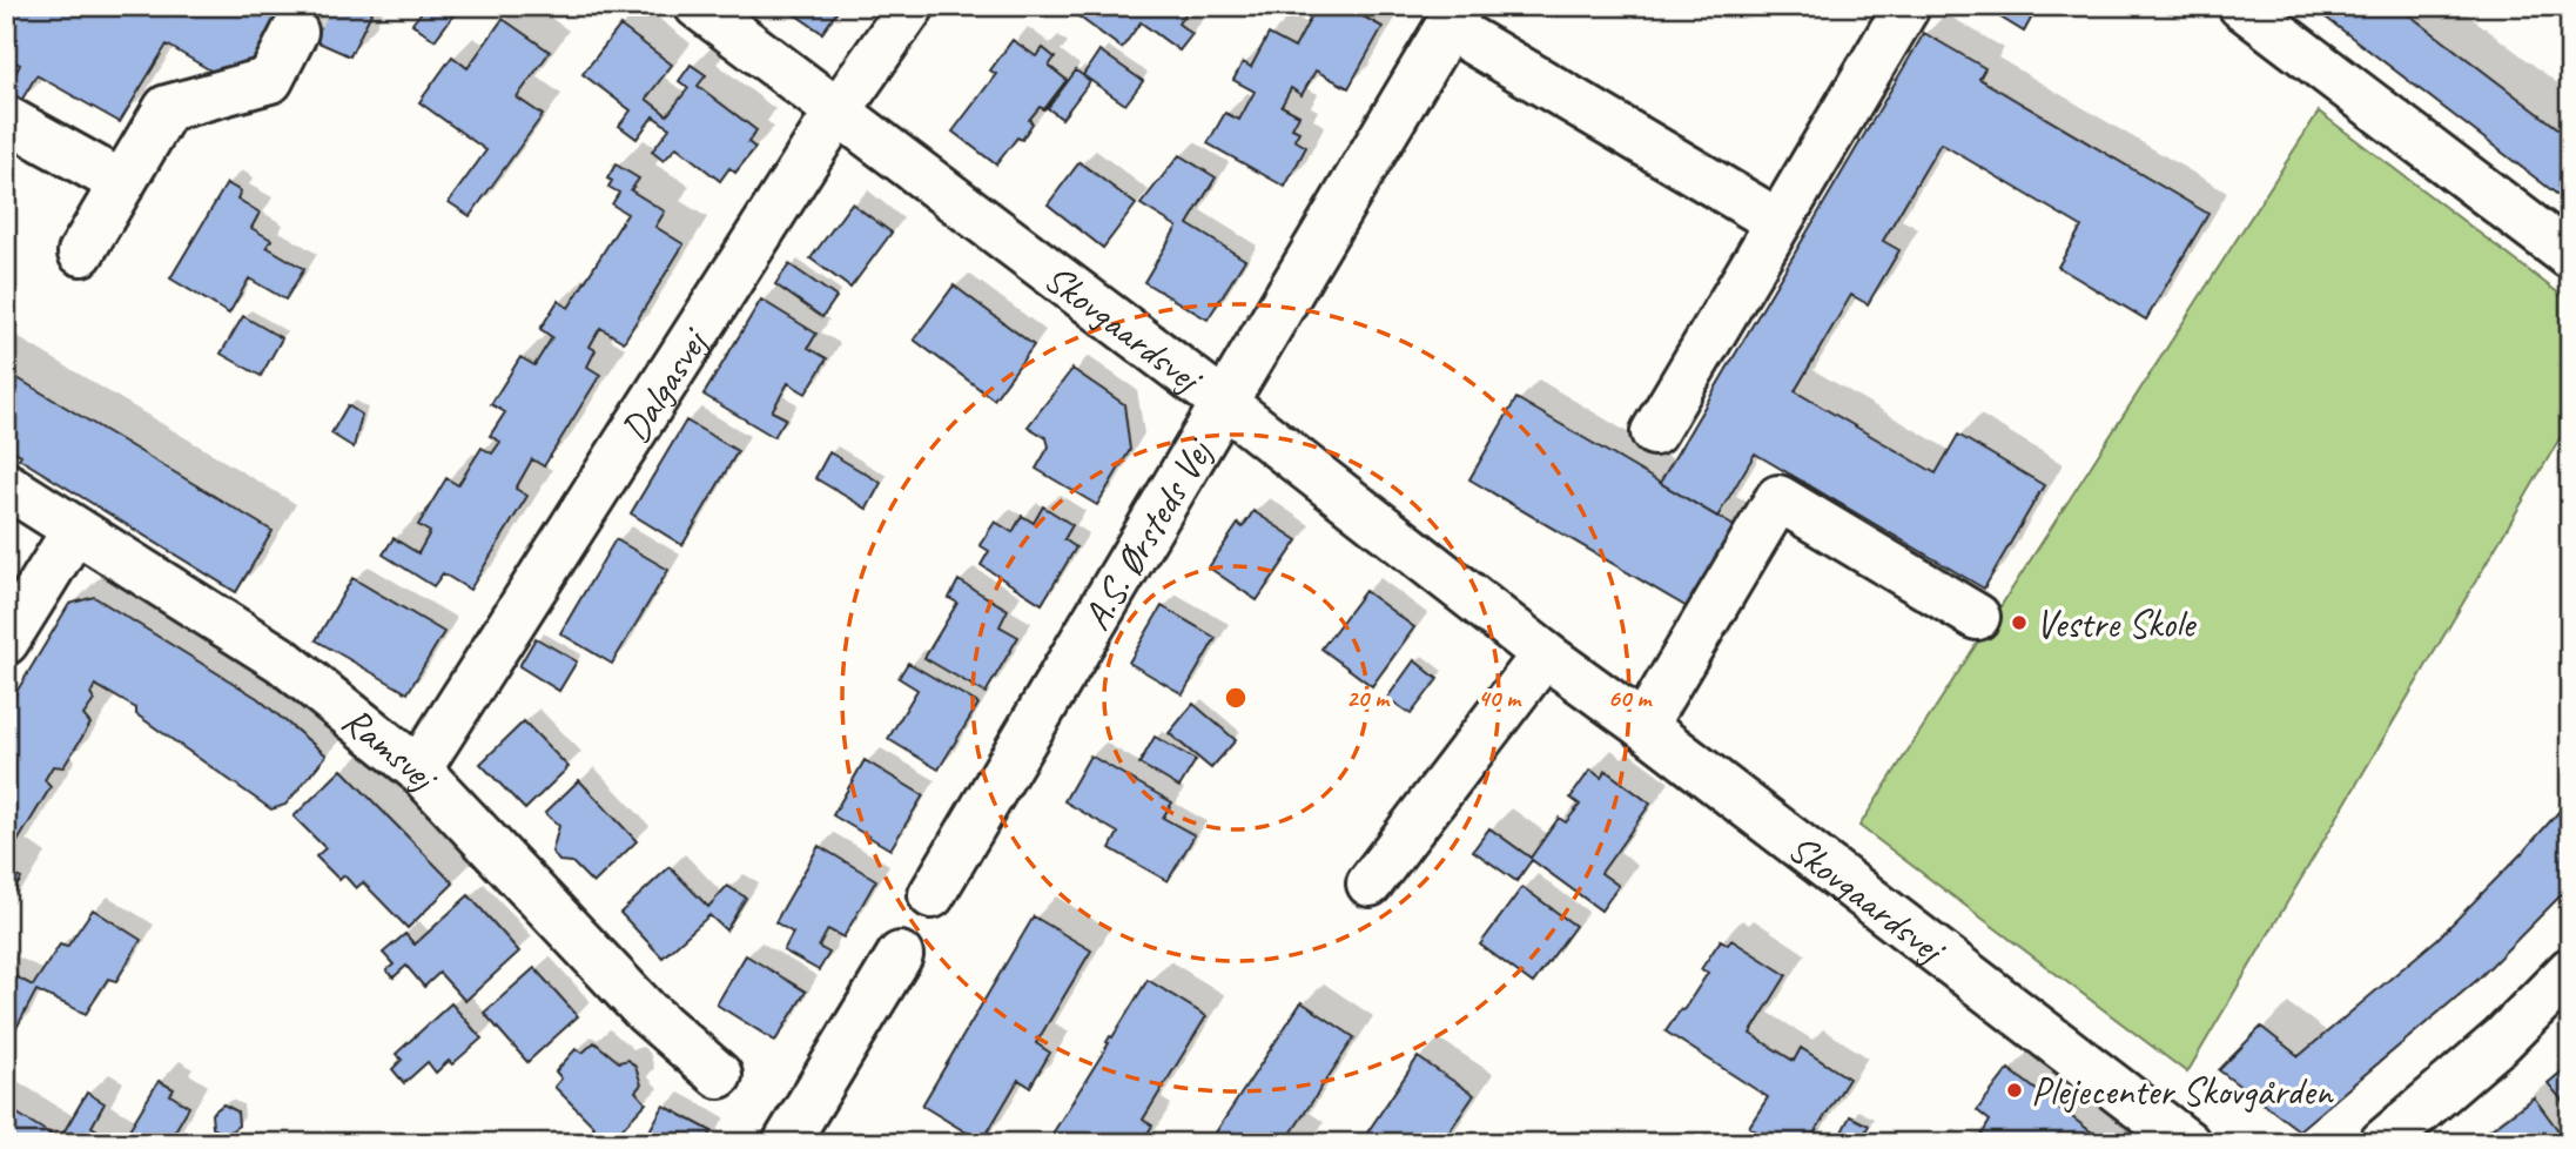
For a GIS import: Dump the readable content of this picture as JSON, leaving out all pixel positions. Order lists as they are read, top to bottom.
{
  "streets": {
    "street": [
      "Skovgaardsvej",
      "Dalgasvej",
      "A.S. Ørsteds Vej",
      "Ramsvej"
    ]
  },
  "crossings": [
    ["Skovgaardsvej", "Dalgasvej"],
    ["Skovgaardsvej", "A.S. Ørsteds Vej"],
    ["Dalgasvej", "Ramsvej"]
  ],
  "places": ["Vestre Skole", "Plejecenter Skovgården"],
  "rings": ["20 m", "40 m", "60 m"]
}
